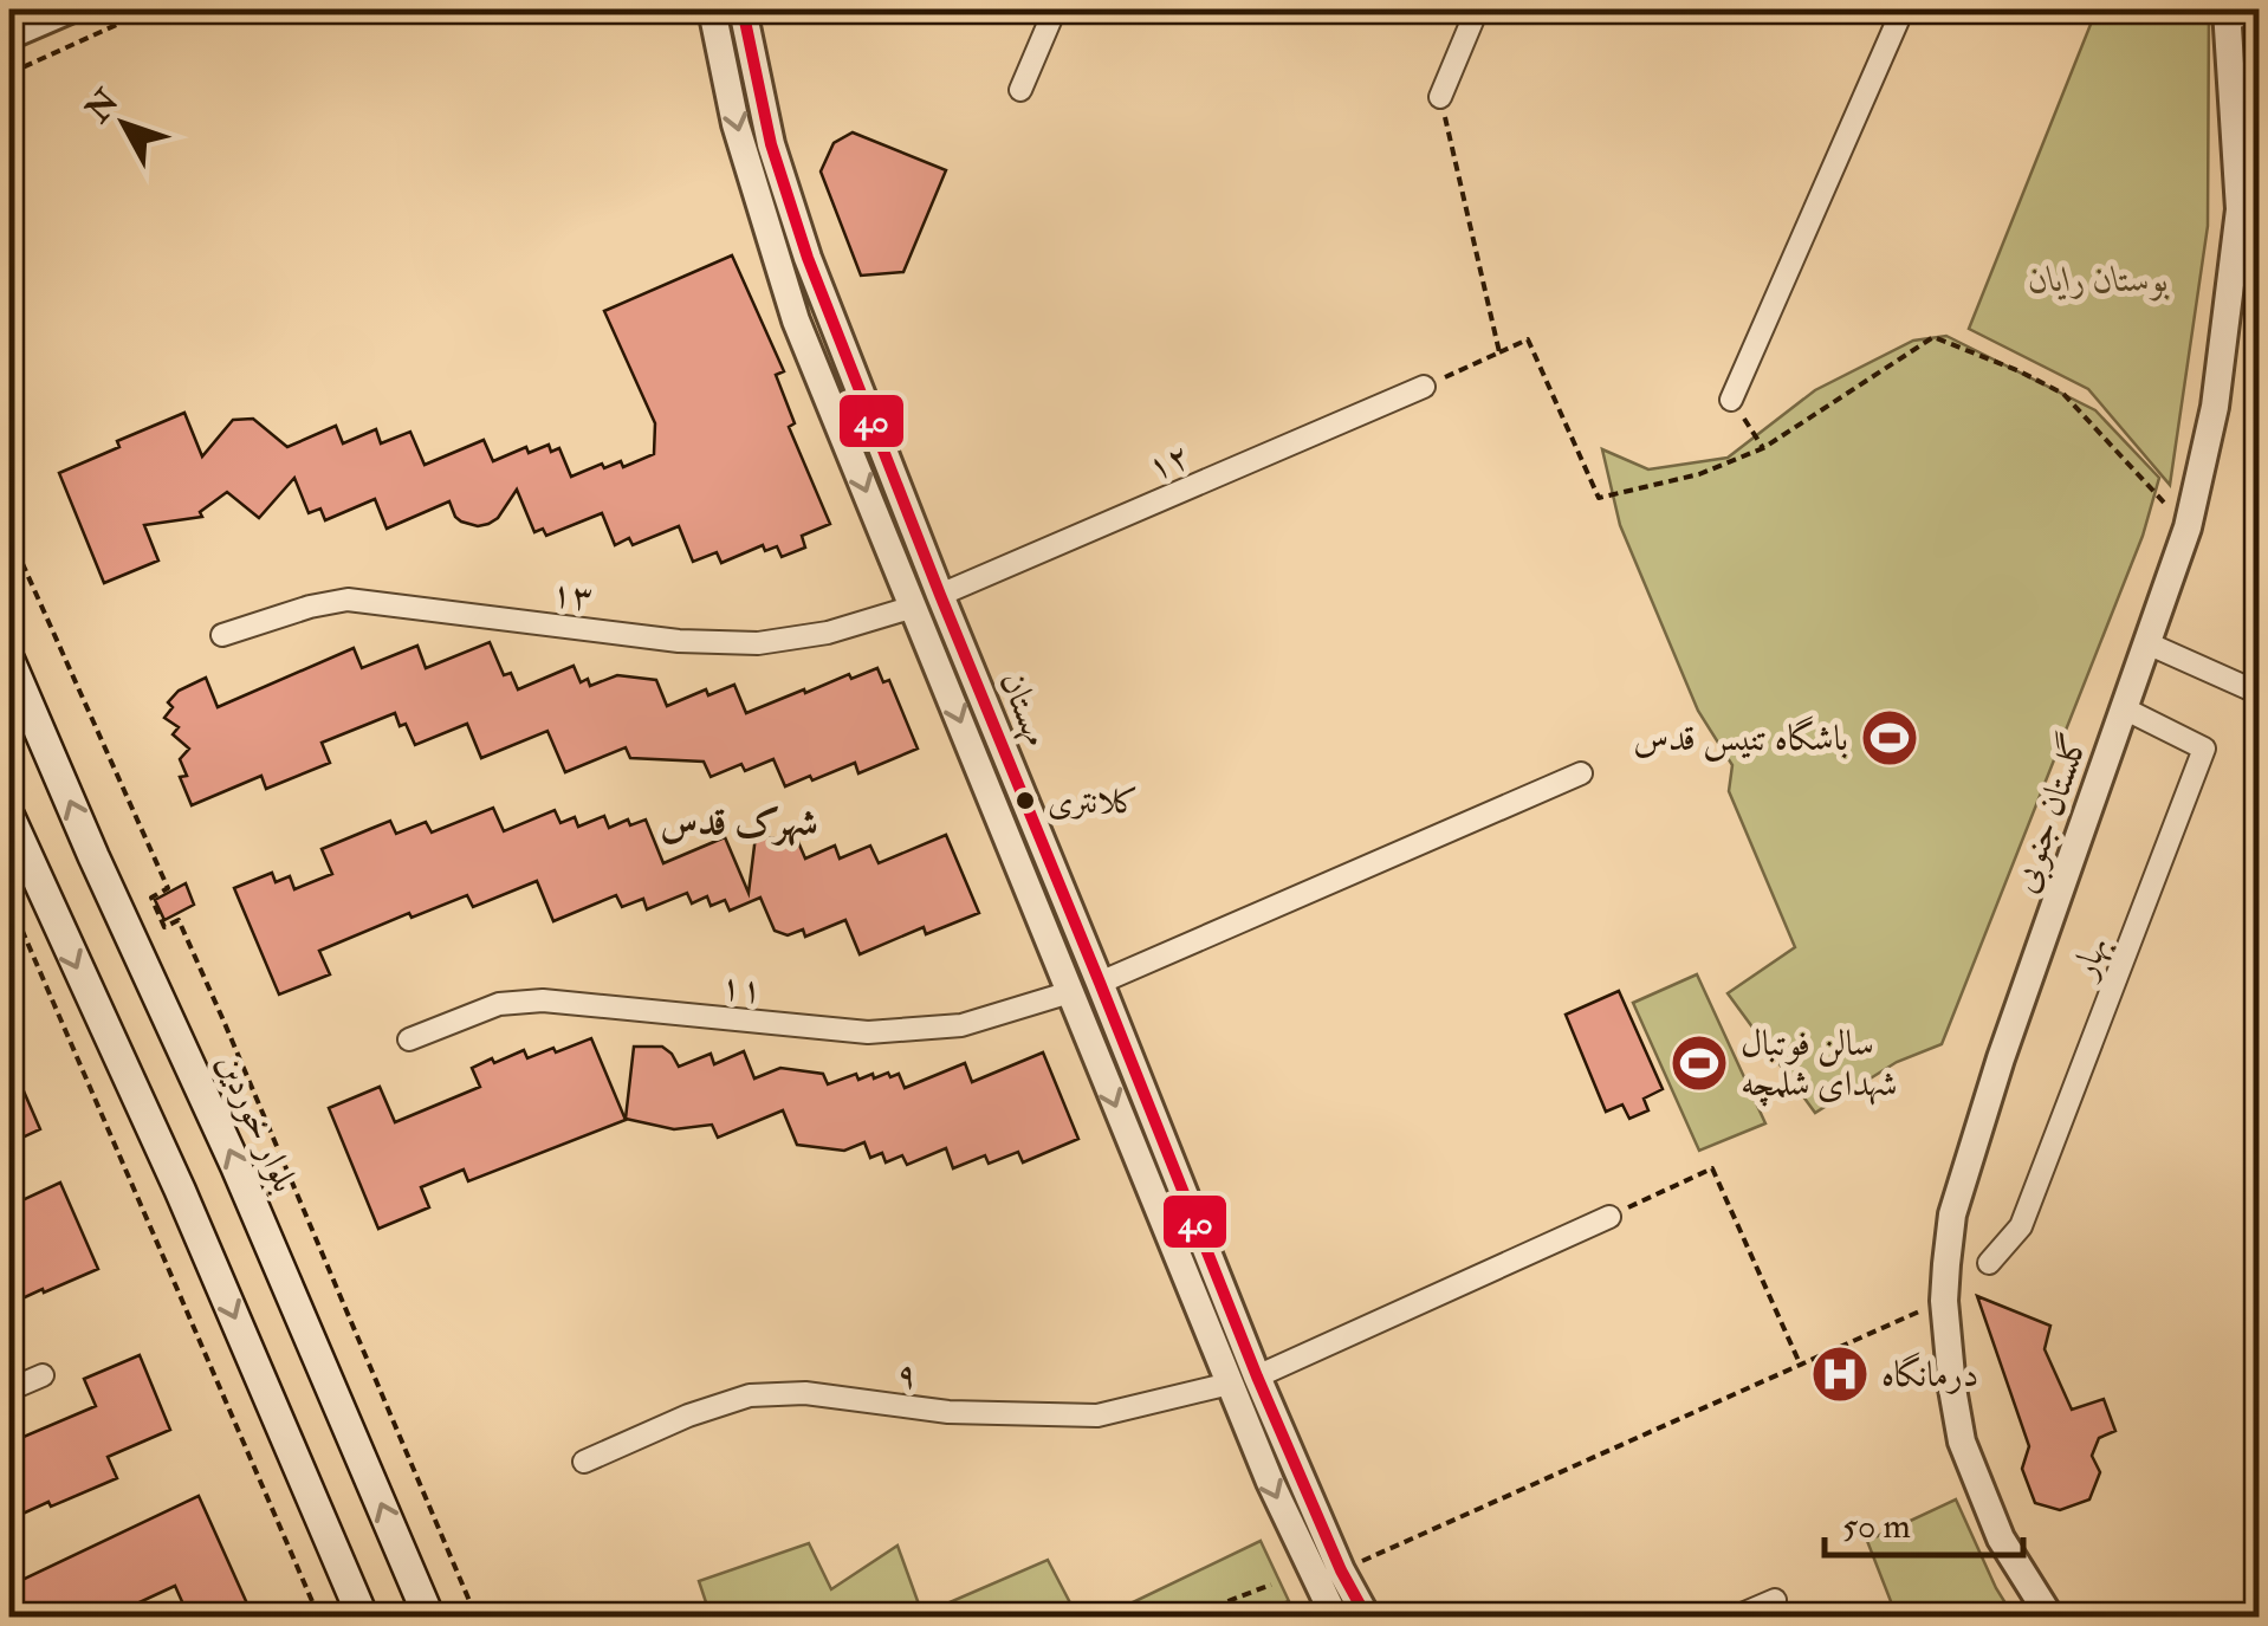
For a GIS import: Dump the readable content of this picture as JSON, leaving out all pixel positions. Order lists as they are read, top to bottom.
{
  "streets": {
    "main road": ["بلوار خوردین"],
    "street": [
      "۱۲",
      "۱۳",
      "مهستان",
      "گلستان جنوبی",
      "بهار",
      "۱۱",
      "۹"
    ]
  },
  "crossings": [
    ["۱۲", "۱۳"],
    ["۱۲", "مهستان"],
    ["۱۳", "مهستان"],
    ["گلستان جنوبی", "بهار"]
  ],
  "districts": ["شهرک قدس"],
  "parks": ["بوستان رایان"],
  "places": {
    "sports": ["باشگاه تنیس قدس", "سالن فوتبال شهدای شلمچه"],
    "other": ["کلانتری"],
    "hospital": ["درمانگاه"]
  },
  "lines": ["transit line 40"],
  "scale_bar": "50 m",
  "north": "top left"
}
